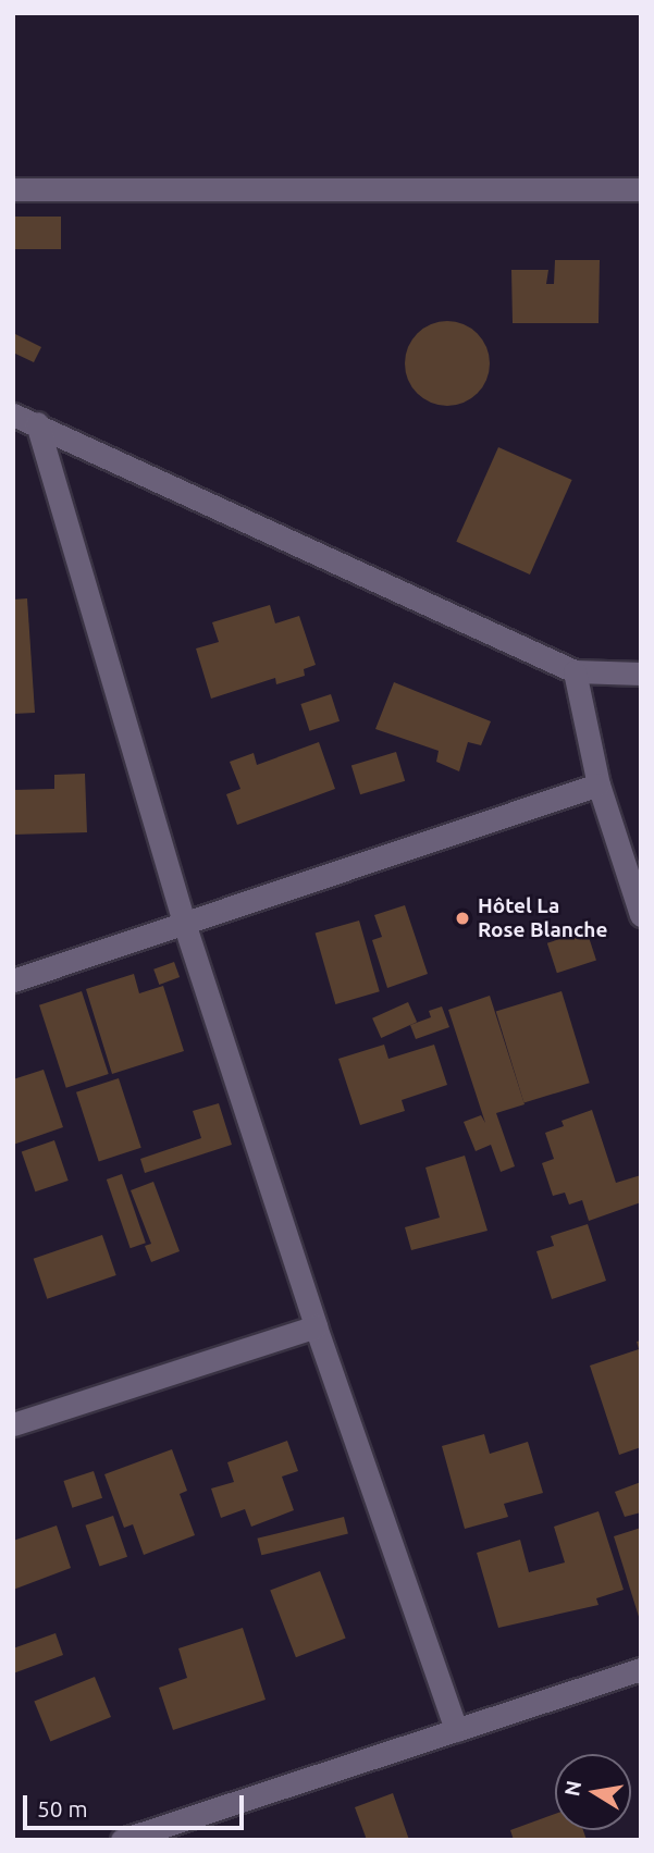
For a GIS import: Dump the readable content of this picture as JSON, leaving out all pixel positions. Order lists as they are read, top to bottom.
{
  "places": ["Hôtel La Rose Blanche"],
  "scale_bar": "50 m",
  "north": "left"
}
